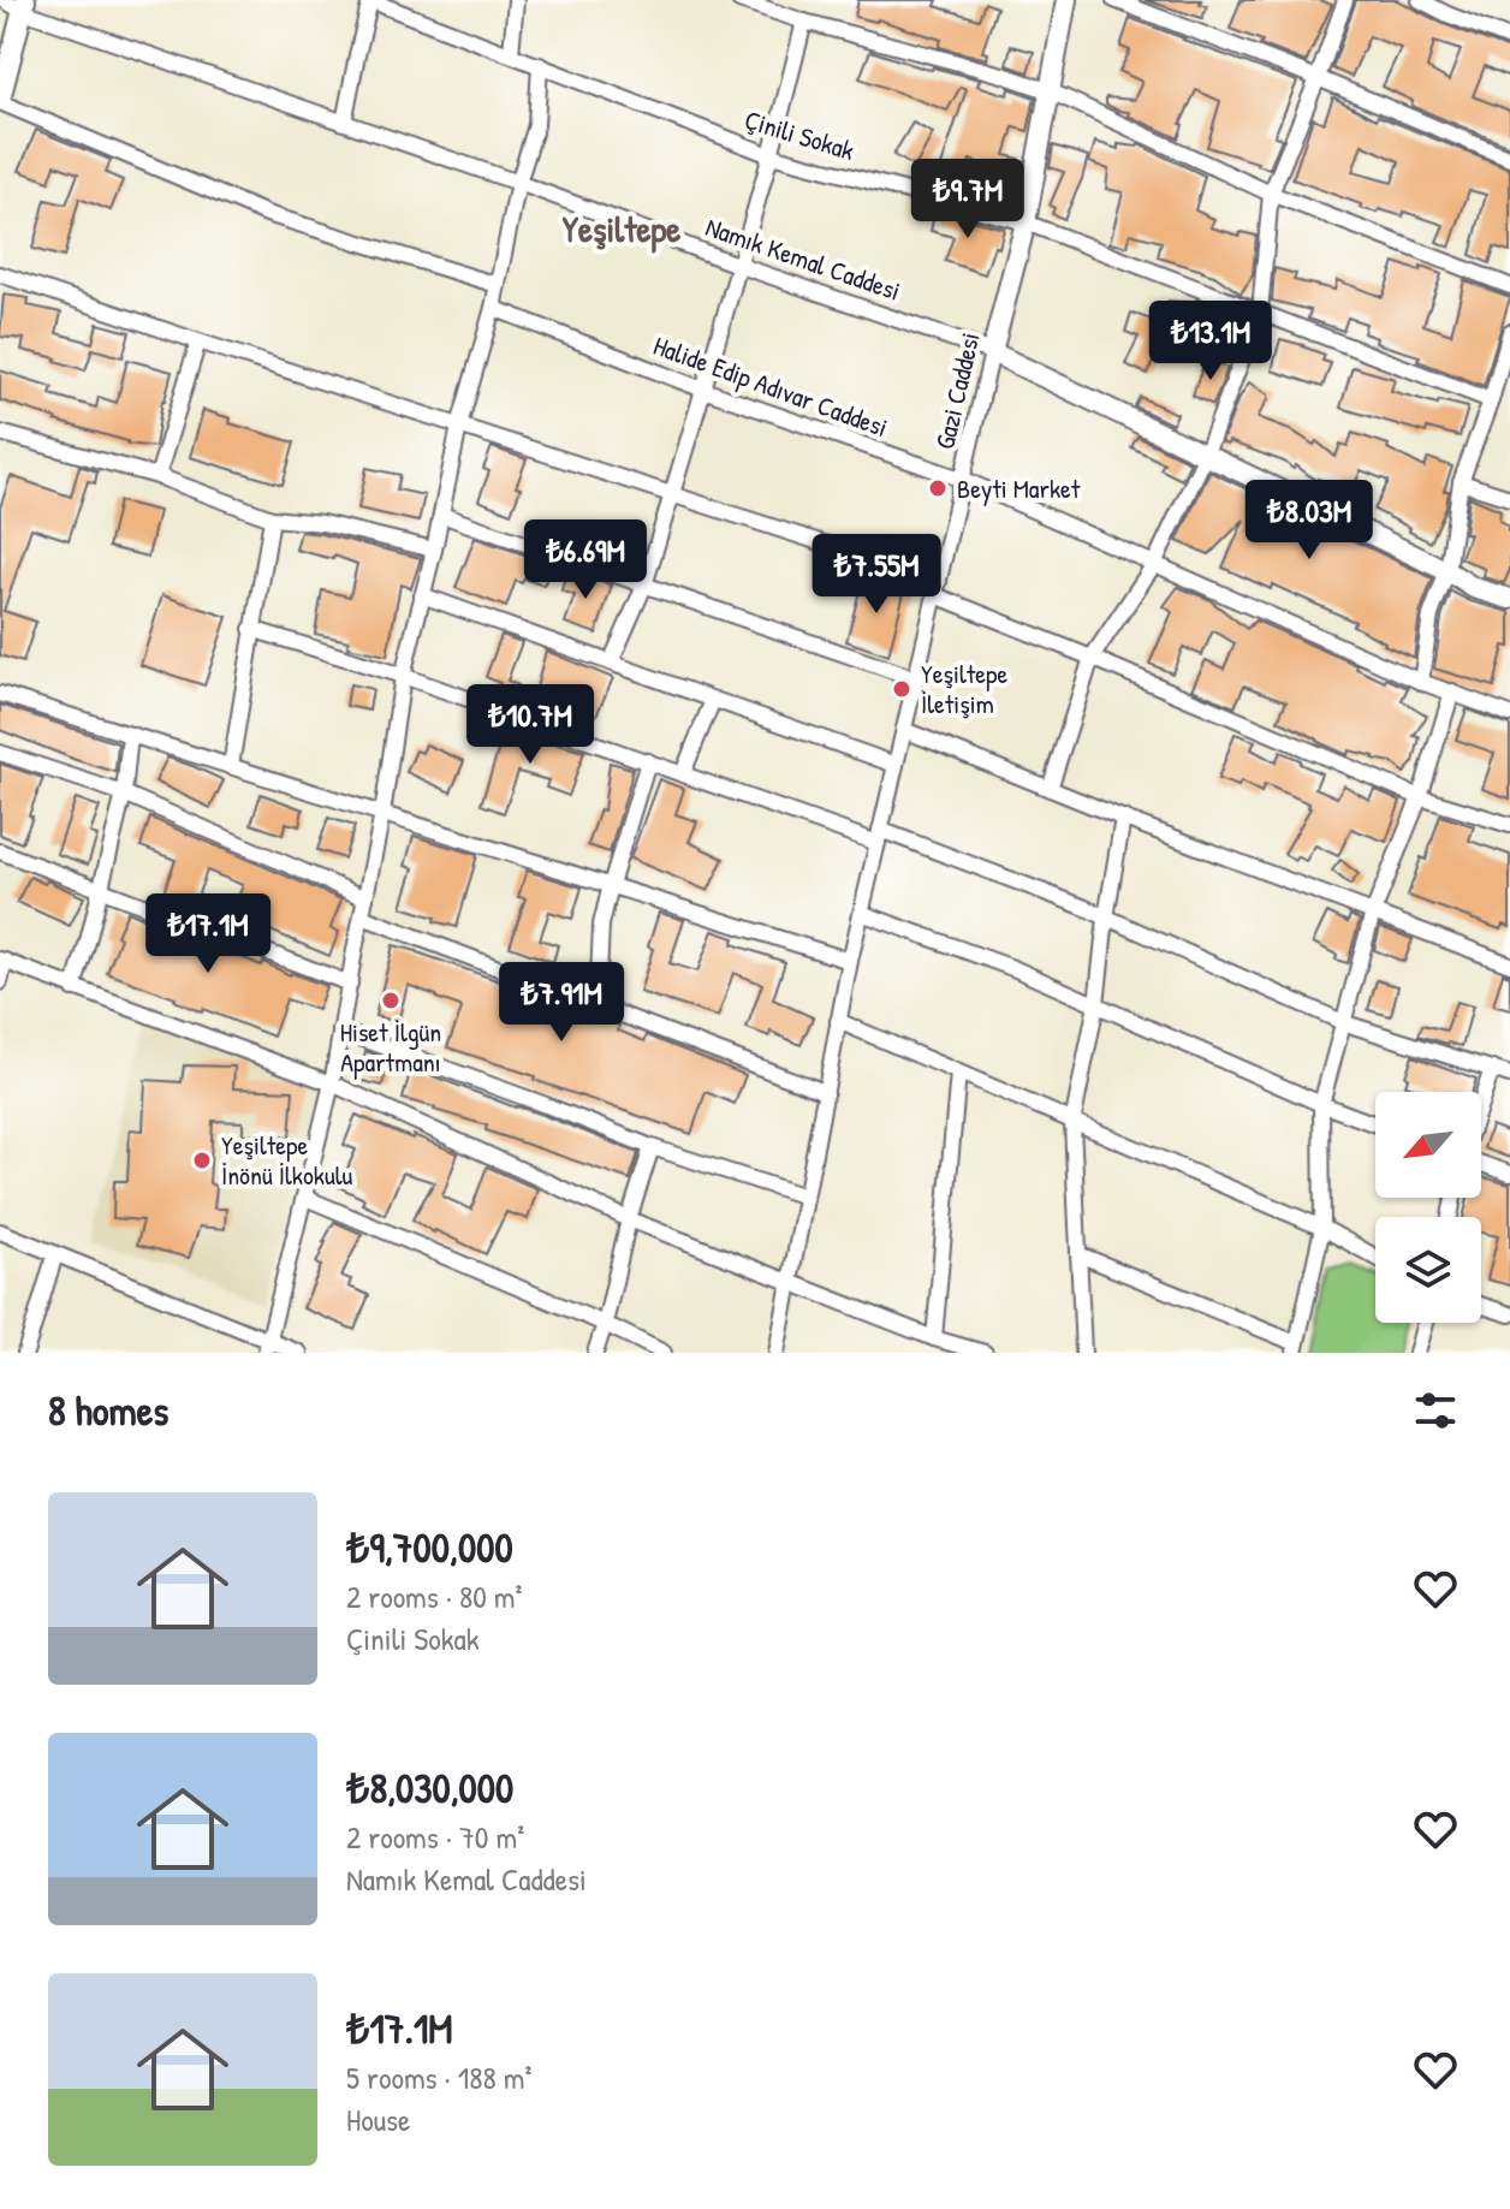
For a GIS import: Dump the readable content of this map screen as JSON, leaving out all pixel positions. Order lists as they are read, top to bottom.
{
  "streets": {
    "street": [
      "Çinili Sokak",
      "Namık Kemal Caddesi",
      "Halide Edip Adıvar Caddesi",
      "Gazi Caddesi"
    ]
  },
  "crossings": [
    ["Çinili Sokak", "Gazi Caddesi"],
    ["Namık Kemal Caddesi", "Gazi Caddesi"],
    ["Halide Edip Adıvar Caddesi", "Gazi Caddesi"]
  ],
  "districts": ["Yeşiltepe"],
  "places": [
    "Beyti Market",
    "Yeşiltepe İletişim",
    "Hiset İlgün Apartmanı",
    "Yeşiltepe İnönü İlkokulu"
  ],
  "north": "bottom left",
  "page": {
    "price": [
      "₺9.7M",
      "₺13.1M",
      "₺8.03M",
      "₺6.69M",
      "₺7.55M",
      "₺10.7M",
      "₺17.1M",
      "₺7.91M"
    ],
    "heading": "8 homes",
    "list": [
      {
        "name": "₺9,700,000",
        "note": "2 rooms · 80 m² · Çinili Sokak"
      },
      {
        "name": "₺8,030,000",
        "note": "2 rooms · 70 m² · Namık Kemal Caddesi"
      },
      {
        "name": "₺17.1M",
        "note": "5 rooms · 188 m² · House"
      }
    ]
  }
}
